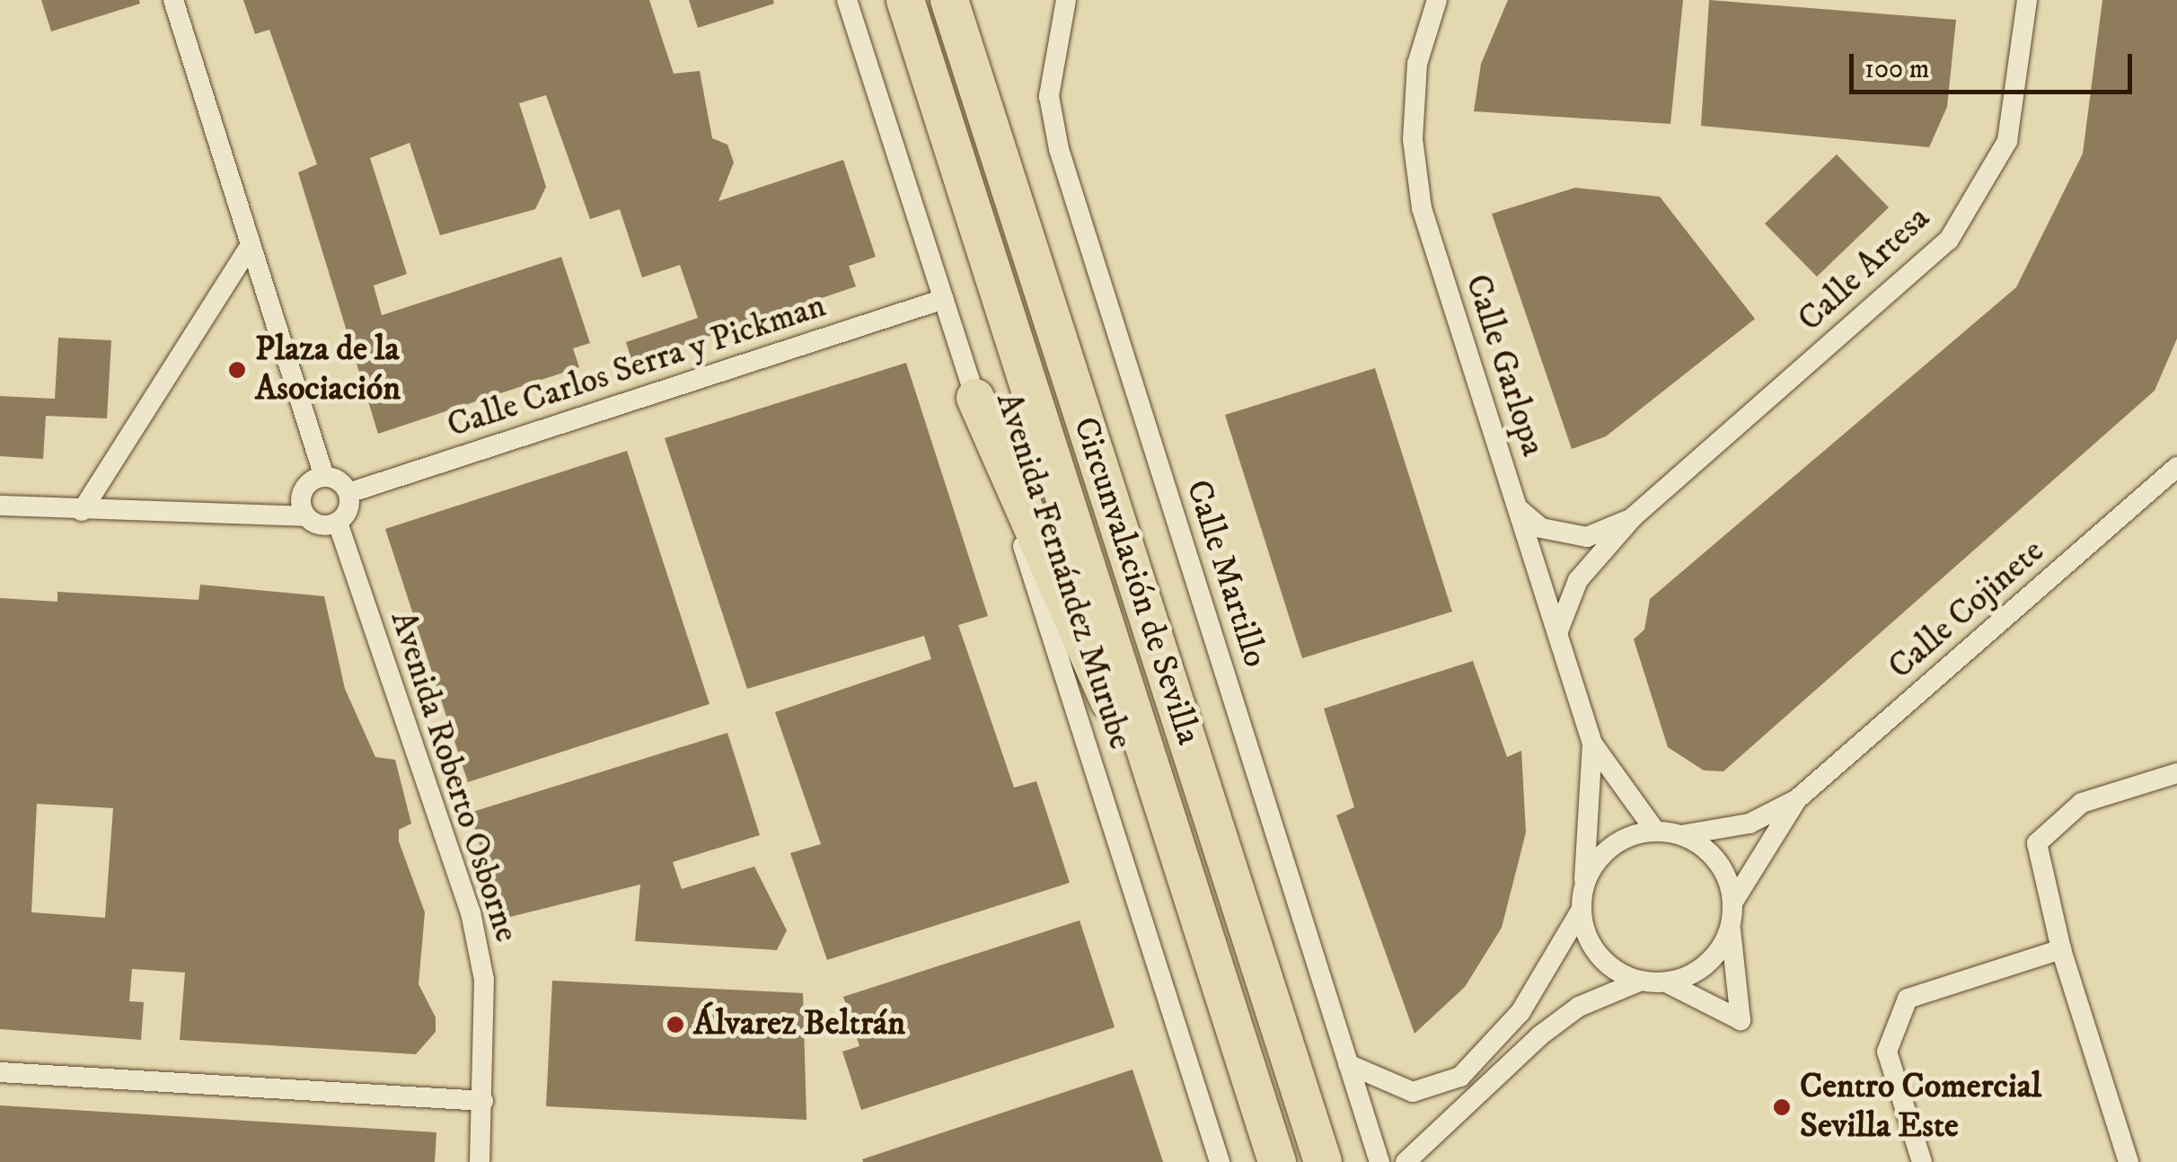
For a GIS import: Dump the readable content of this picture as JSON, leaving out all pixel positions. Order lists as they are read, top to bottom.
{
  "streets": {
    "highway": ["Circunvalación de Sevilla"],
    "street": [
      "Calle Artesa",
      "Calle Garlopa",
      "Calle Carlos Serra y Pickman",
      "Avenida Fernández Murube",
      "Calle Martillo",
      "Calle Cojinete",
      "Avenida Roberto Osborne"
    ]
  },
  "crossings": [
    ["Calle Artesa", "Calle Garlopa"],
    ["Calle Garlopa", "Calle Cojinete"],
    ["Calle Carlos Serra y Pickman", "Avenida Fernández Murube"]
  ],
  "places": ["Plaza de la Asociación", "Álvarez Beltrán", "Centro Comercial Sevilla Este"],
  "scale_bar": "100 m"
}
